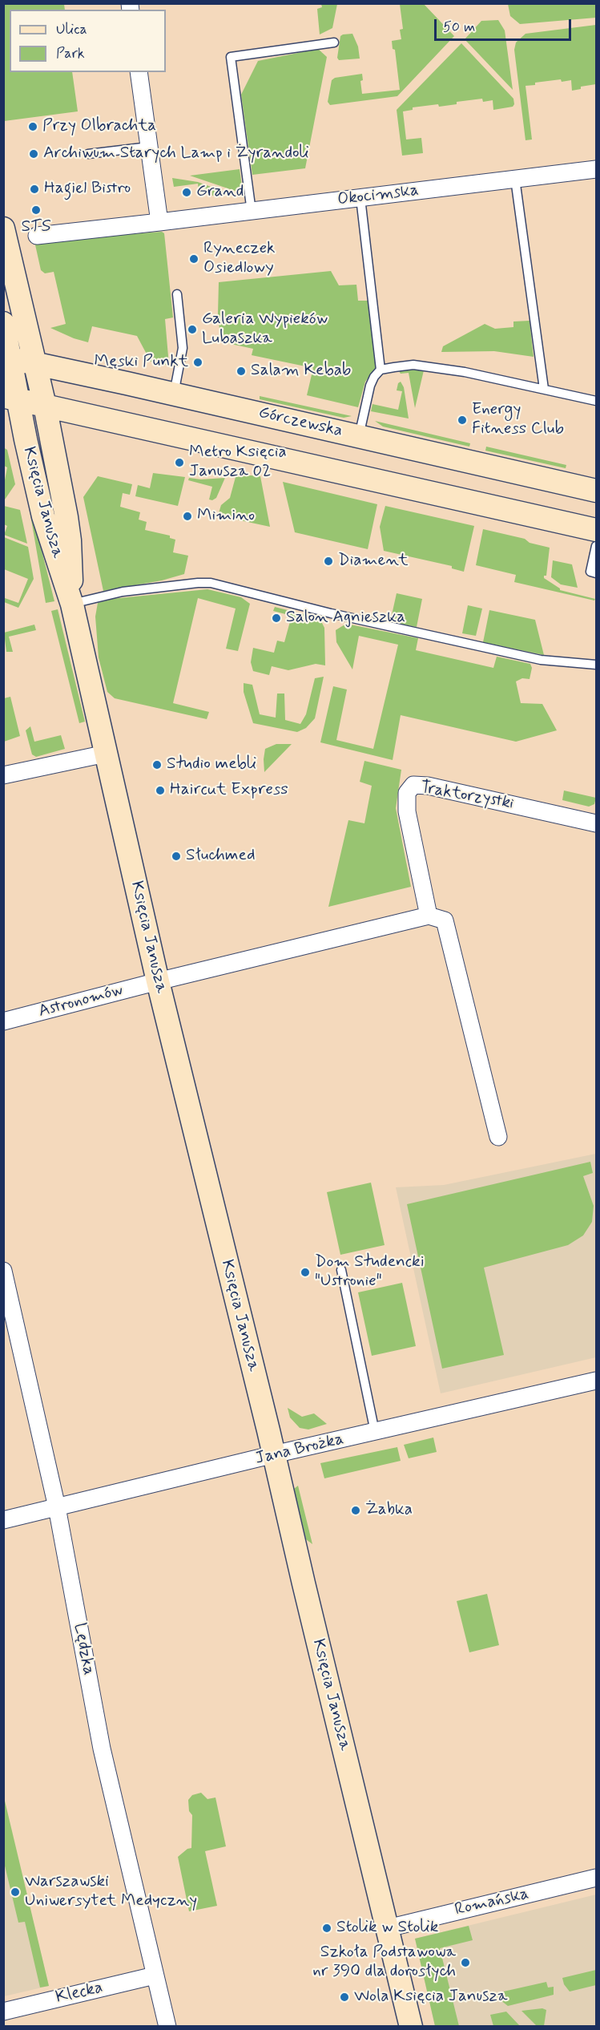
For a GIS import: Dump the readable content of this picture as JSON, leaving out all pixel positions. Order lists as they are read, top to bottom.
{
  "streets": {
    "street": [
      "Okocimska",
      "Górczewska",
      "Księcia Janusza",
      "Traktorzystki",
      "Astronomów",
      "Jana Brożka",
      "Lędzka",
      "Romańska",
      "Klecka"
    ]
  },
  "crossings": [
    ["Górczewska", "Księcia Janusza"],
    ["Księcia Janusza", "Astronomów"],
    ["Księcia Janusza", "Jana Brożka"],
    ["Księcia Janusza", "Romańska"],
    ["Jana Brożka", "Lędzka"],
    ["Lędzka", "Klecka"]
  ],
  "places": [
    "Przy Olbrachta",
    "Archiwum Starych Lamp i Żyrandoli",
    "Hagiel Bistro",
    "Grand",
    "STS",
    "Ryneczek Osiedlowy",
    "Galeria Wypieków Lubaszka",
    "Męski Punkt",
    "Salam Kebab",
    "Energy Fitness Club",
    "Metro Księcia Janusza 02",
    "Mimino",
    "Diament",
    "Salon Agnieszka",
    "Studio mebli",
    "Haircut Express",
    "Słuchmed",
    "Dom Studencki \"Ustronie\"",
    "Żabka",
    "Warszawski Uniwersytet Medyczny",
    "Stolik w Stolik",
    "Szkoła Podstawowa nr 390 dla dorosłych",
    "Wola Księcia Janusza"
  ],
  "legend": ["Ulica", "Park"],
  "scale_bar": "50 m"
}
